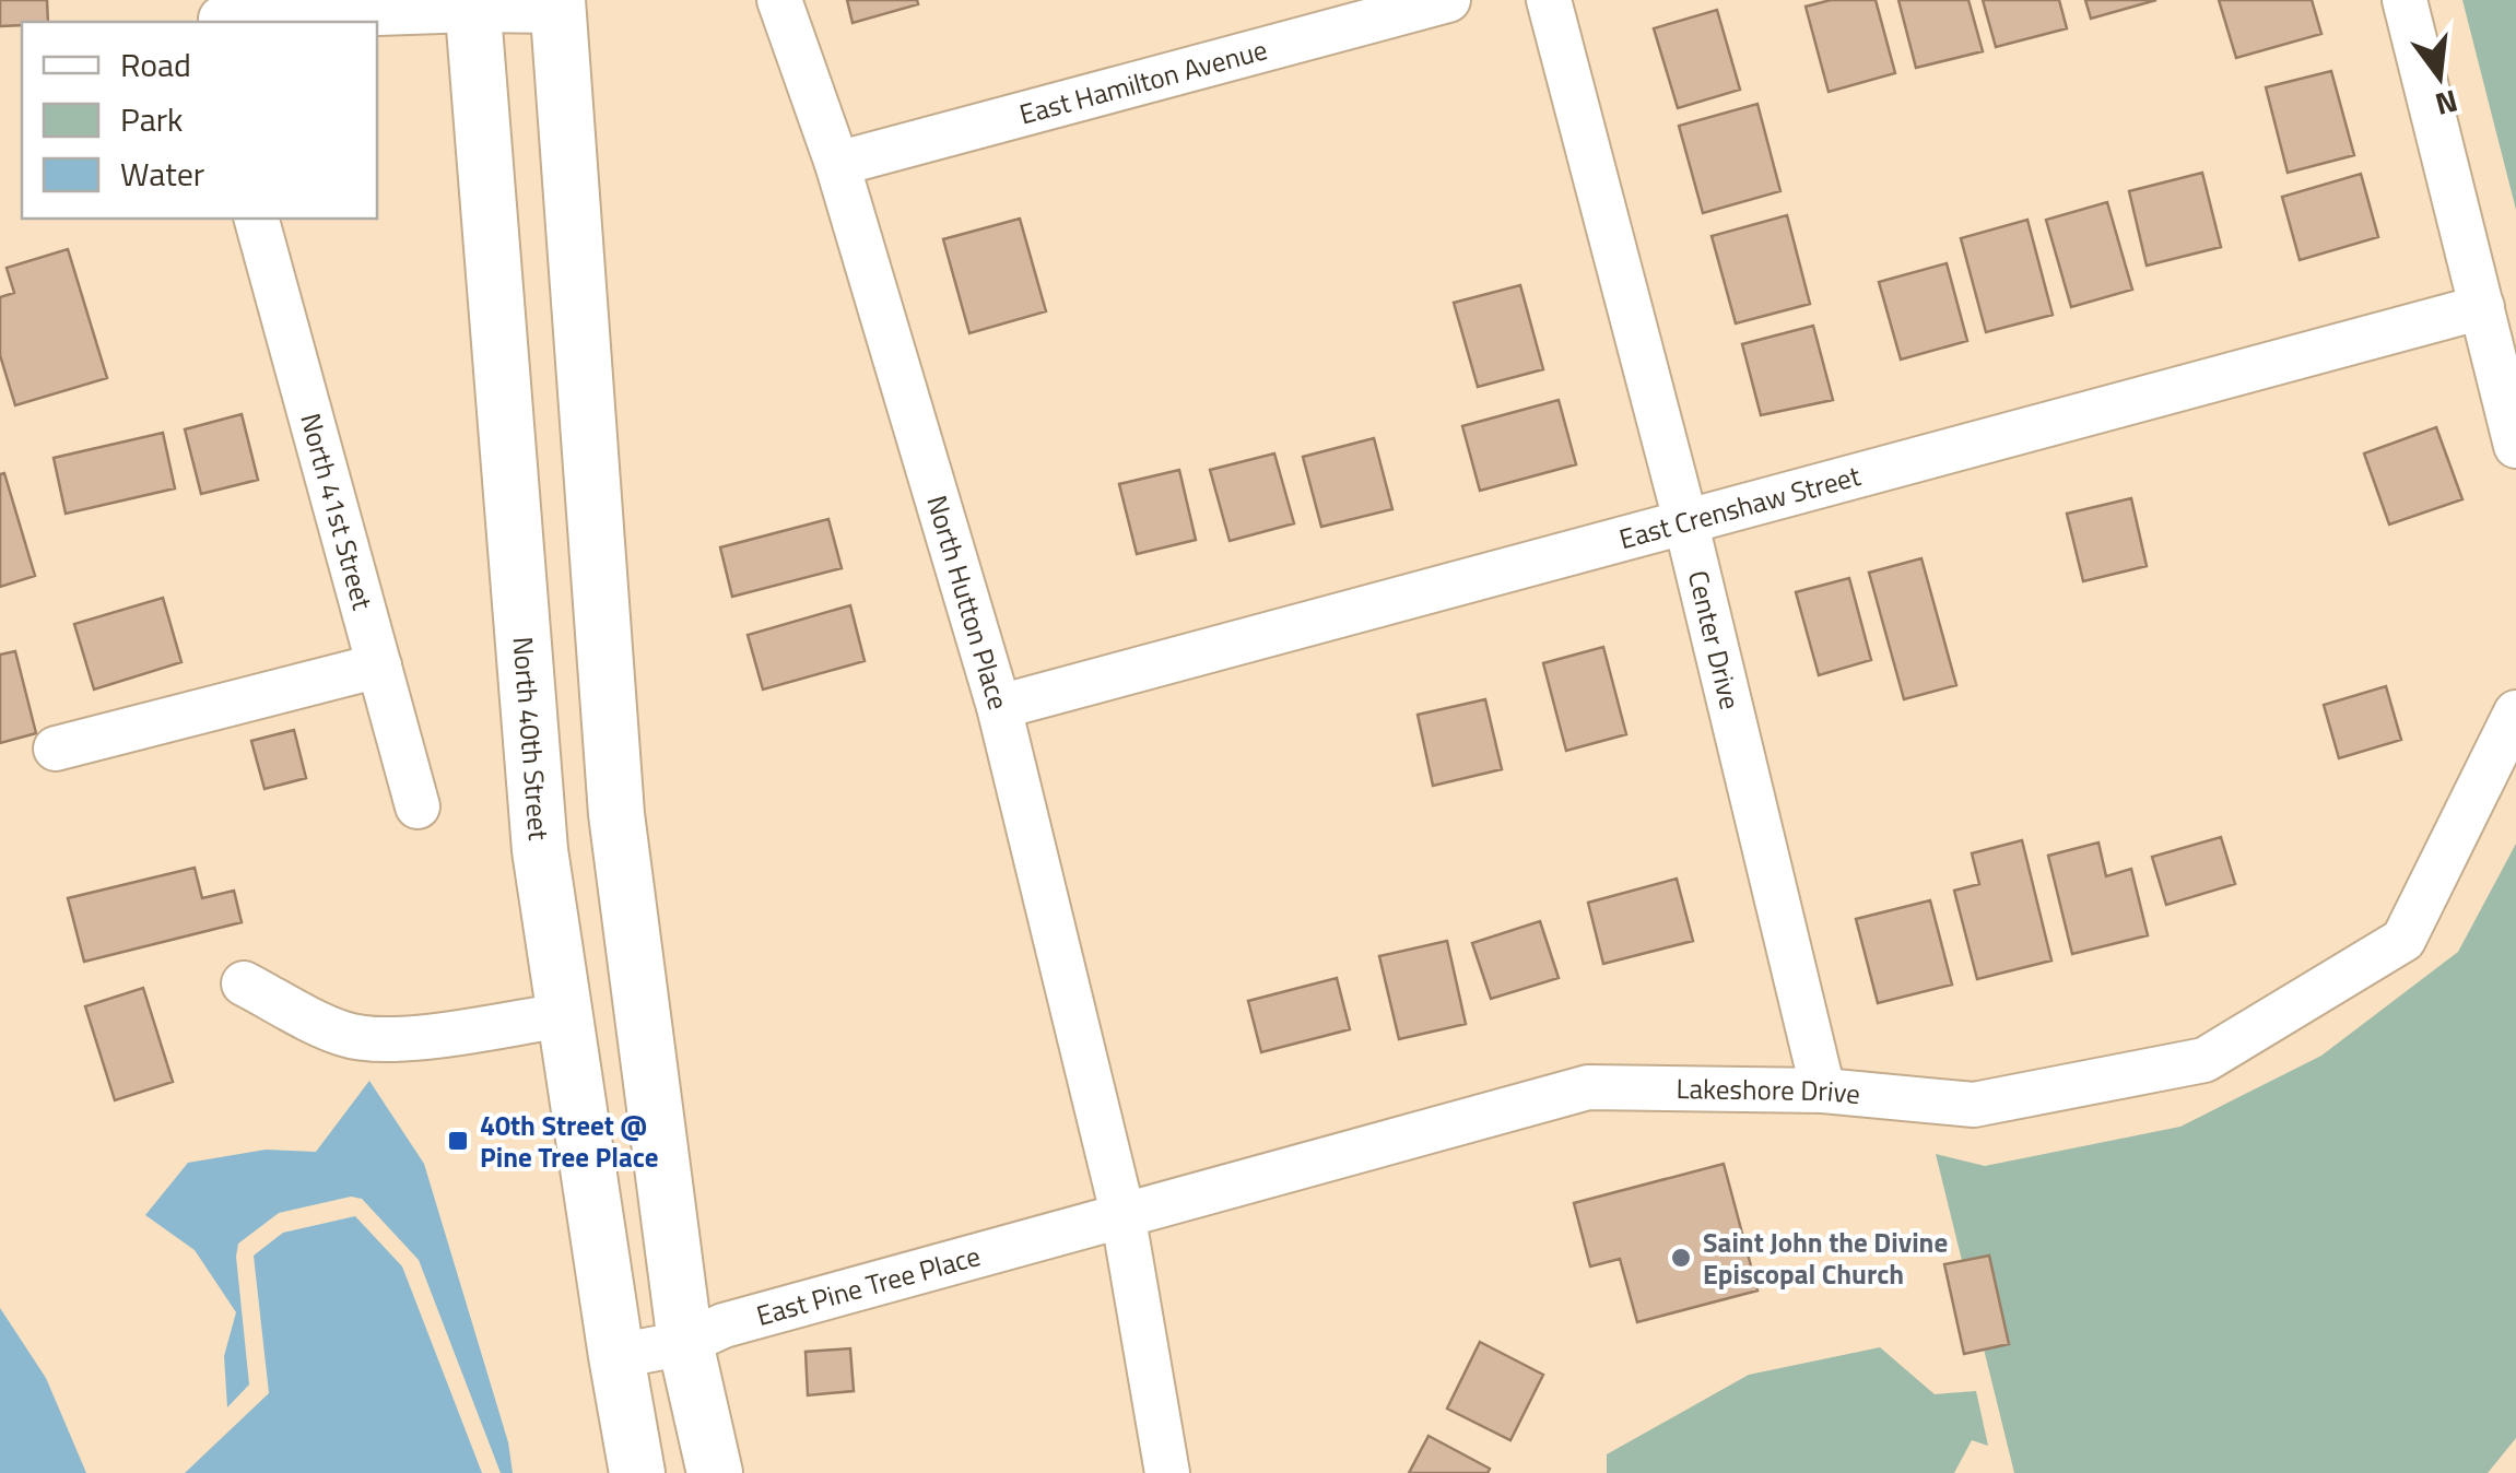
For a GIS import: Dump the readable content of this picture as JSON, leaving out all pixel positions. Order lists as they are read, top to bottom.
{
  "streets": {
    "main road": ["North 40th Street"],
    "street": [
      "East Hamilton Avenue",
      "East Crenshaw Street",
      "North 41st Street",
      "North Hutton Place",
      "Center Drive",
      "Lakeshore Drive",
      "East Pine Tree Place"
    ]
  },
  "crossings": [
    ["East Hamilton Avenue", "North Hutton Place"],
    ["East Crenshaw Street", "North Hutton Place"],
    ["East Crenshaw Street", "Center Drive"],
    ["North Hutton Place", "Lakeshore Drive"],
    ["North Hutton Place", "East Pine Tree Place"],
    ["Center Drive", "Lakeshore Drive"],
    ["North 40th Street", "East Pine Tree Place"],
    ["Lakeshore Drive", "East Pine Tree Place"]
  ],
  "places": {
    "transit": ["40th Street @ Pine Tree Place"],
    "other": ["Saint John the Divine Episcopal Church"]
  },
  "legend": ["Road", "Park", "Water"],
  "north": "bottom"
}
